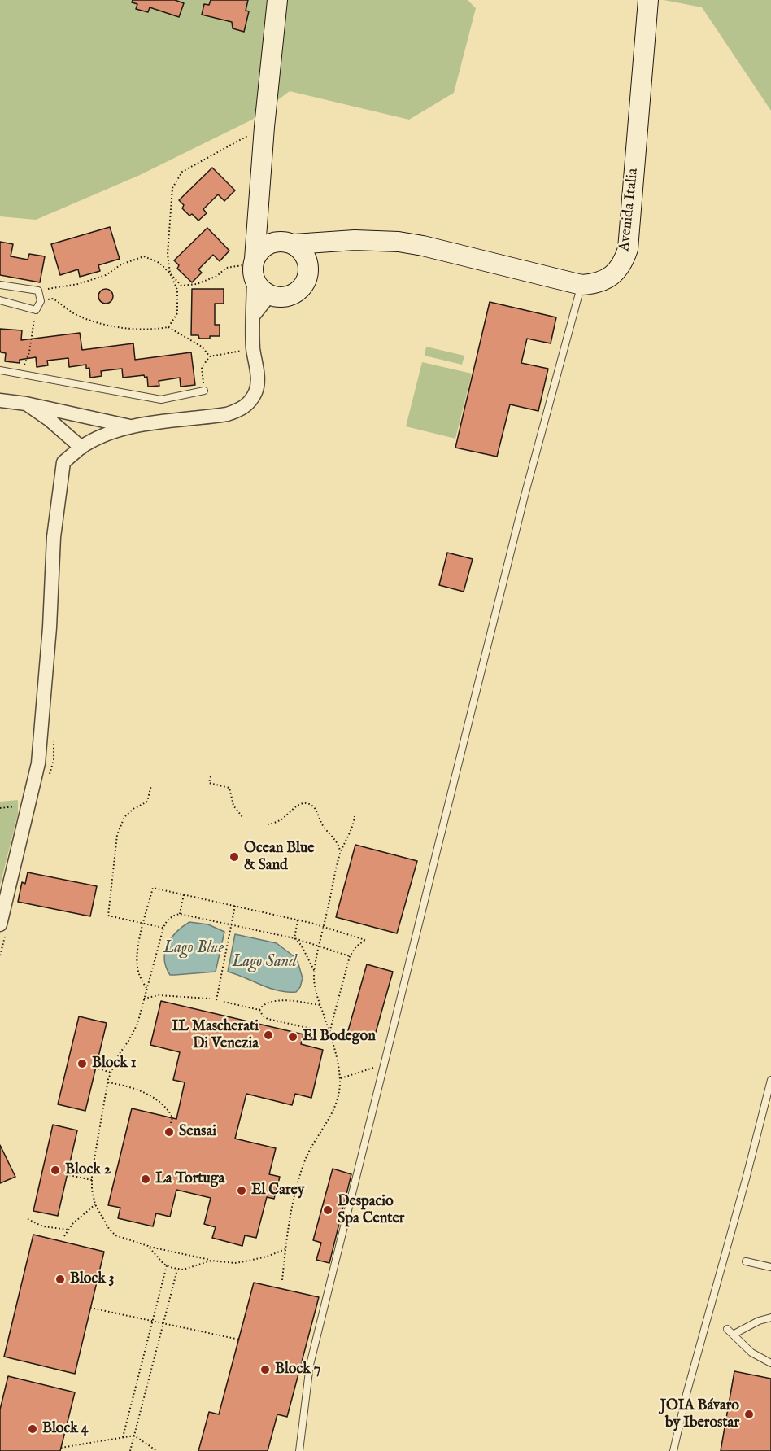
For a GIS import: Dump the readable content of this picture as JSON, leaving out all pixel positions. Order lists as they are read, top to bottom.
{
  "streets": {
    "street": ["Avenida Italia"]
  },
  "water": ["Lago Blue", "Lago Sand"],
  "places": [
    "Ocean Blue & Sand",
    "IL Mascherati Di Venezia",
    "El Bodegon",
    "Block 1",
    "Sensai",
    "Block 2",
    "La Tortuga",
    "El Carey",
    "Despacio Spa Center",
    "Block 3",
    "Block 7",
    "JOIA Bávaro by Iberostar",
    "Block 4"
  ]
}
